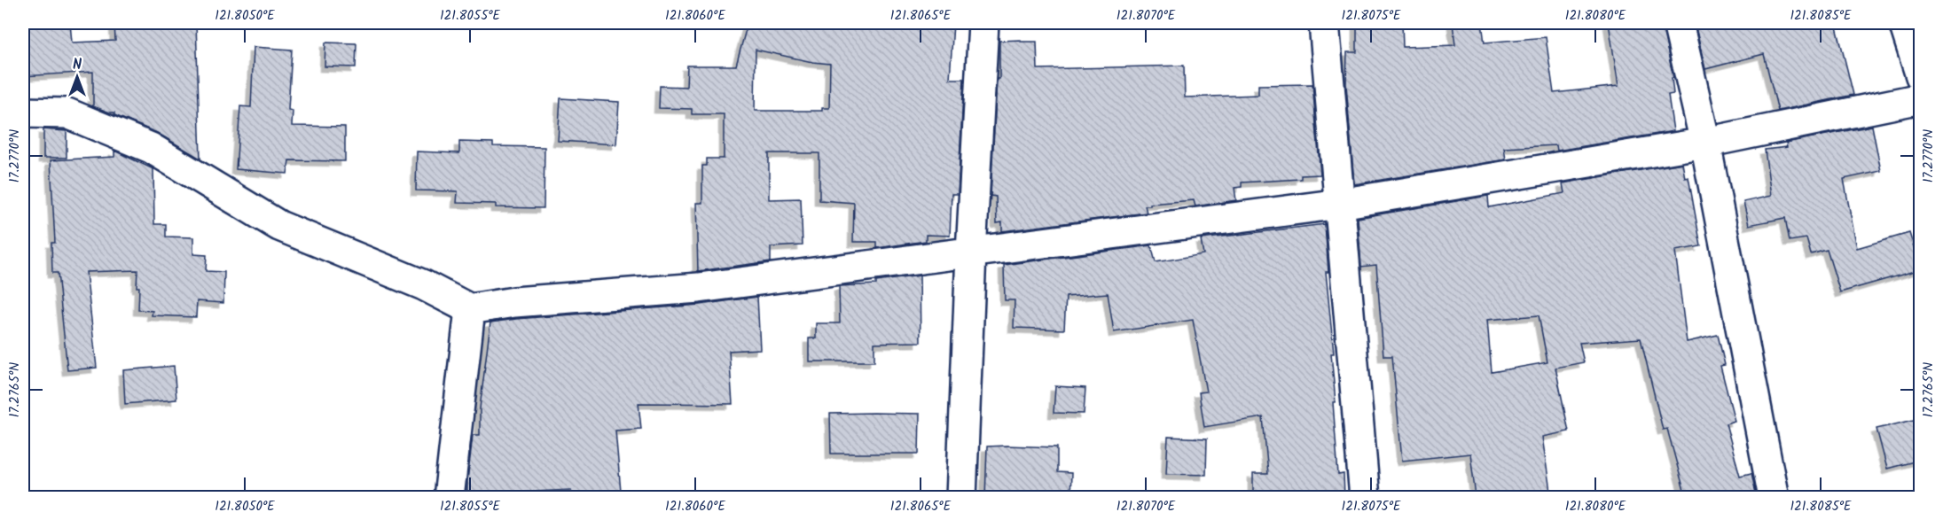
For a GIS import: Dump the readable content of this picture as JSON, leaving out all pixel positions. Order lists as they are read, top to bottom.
{
  "north": "top",
  "coordinates": [
    "121.8050°E",
    "121.8055°E",
    "121.8060°E",
    "121.8065°E",
    "121.8070°E",
    "121.8075°E",
    "121.8080°E",
    "121.8085°E",
    "17.2770°N",
    "17.2765°N"
  ]
}
